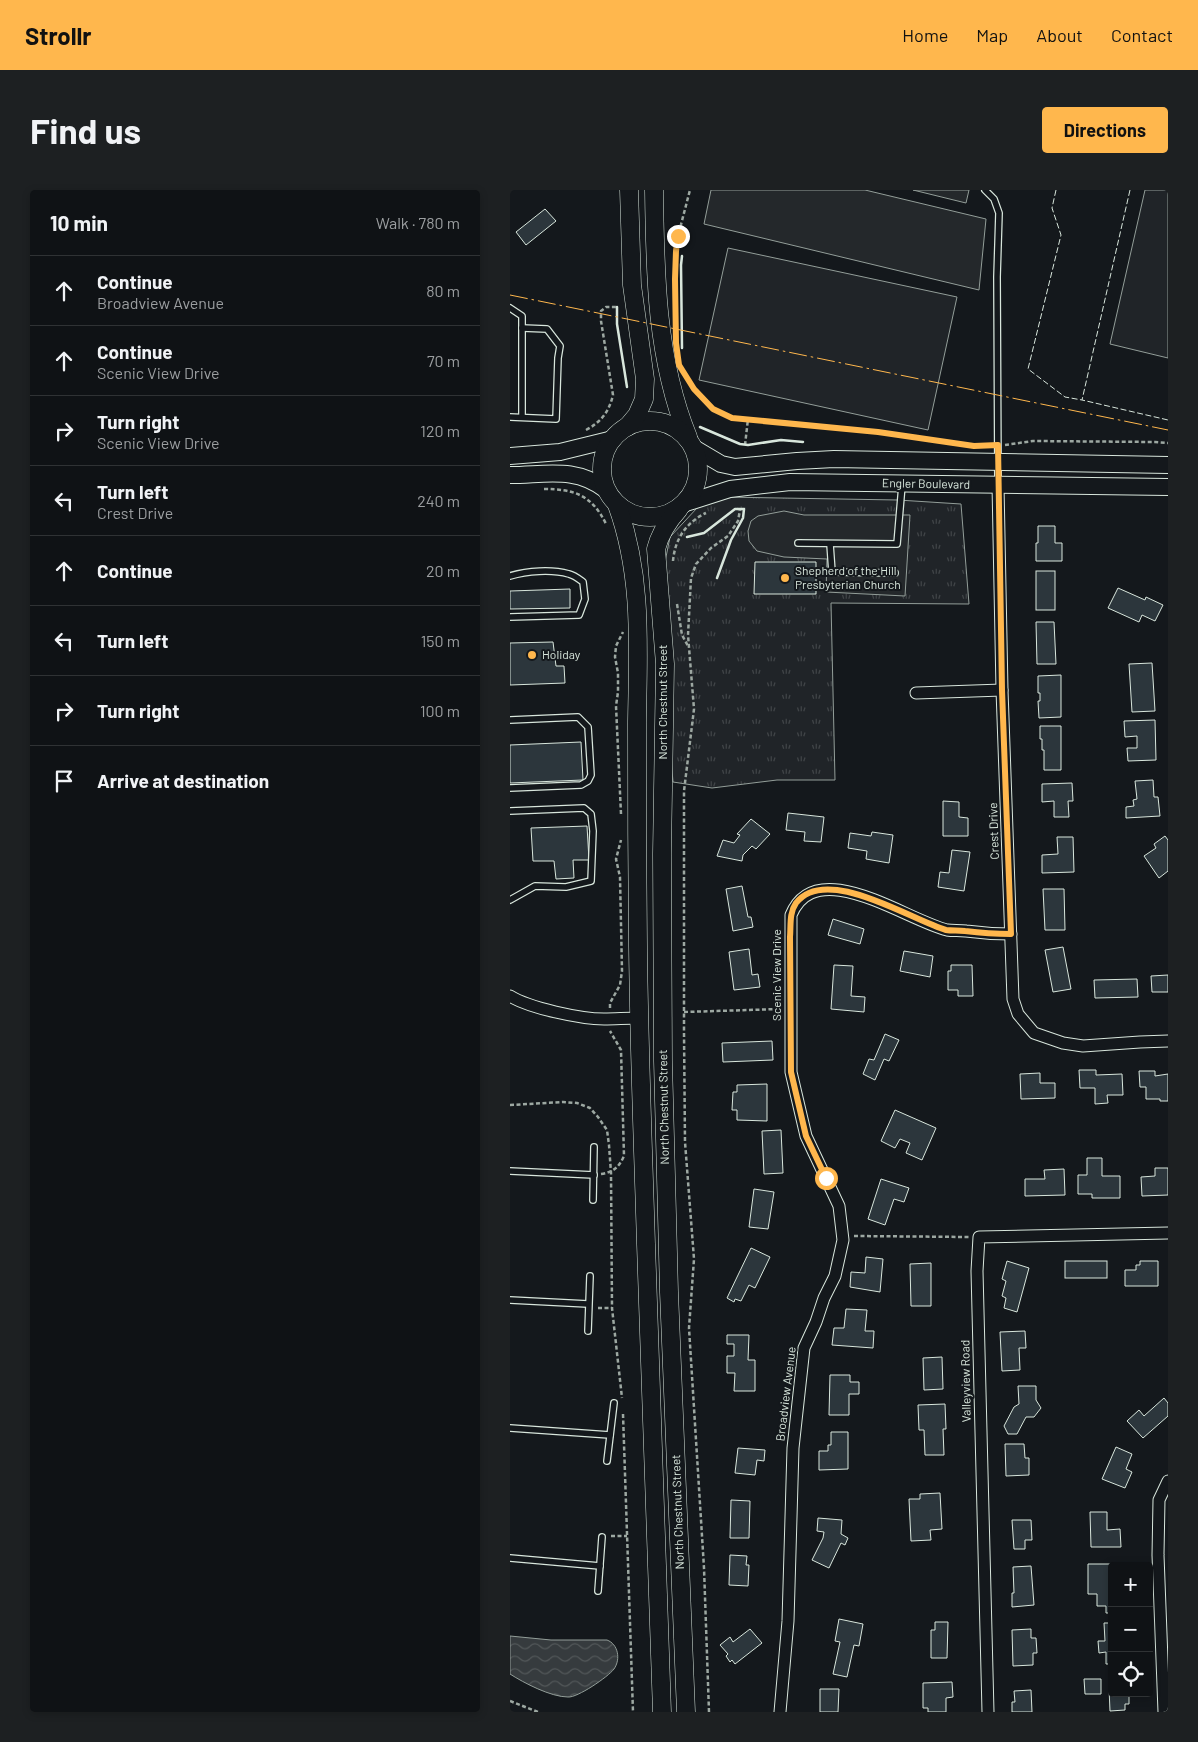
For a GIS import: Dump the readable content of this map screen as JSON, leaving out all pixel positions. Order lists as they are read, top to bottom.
{
  "streets": {
    "main road": ["Engler Boulevard", "North Chestnut Street"],
    "street": [
      "Crest Drive",
      "Scenic View Drive",
      "Valleyview Road",
      "Broadview Avenue"
    ]
  },
  "crossings": [
    ["Engler Boulevard", "North Chestnut Street"],
    ["Engler Boulevard", "Crest Drive"],
    ["Crest Drive", "Scenic View Drive"],
    ["Scenic View Drive", "Broadview Avenue"]
  ],
  "places": ["Shepherd of the Hill Presbyterian Church", "Holiday"],
  "page": {
    "header": "Strollr",
    "nav": [
      "Home",
      "Map",
      "About",
      "Contact"
    ],
    "buttons": "Directions",
    "title": "Find us",
    "heading": ["10 min", "Walk · 780 m"],
    "list": [
      ["Continue", "Broadview Avenue", "80 m"],
      ["Continue", "Scenic View Drive", "70 m"],
      ["Turn right", "Scenic View Drive", "120 m"],
      ["Turn left", "Crest Drive", "240 m"],
      ["Continue", "20 m"],
      ["Turn left", "150 m"],
      ["Turn right", "100 m"],
      "Arrive at destination"
    ],
    "map_buttons": ["+", "−"]
  }
}
